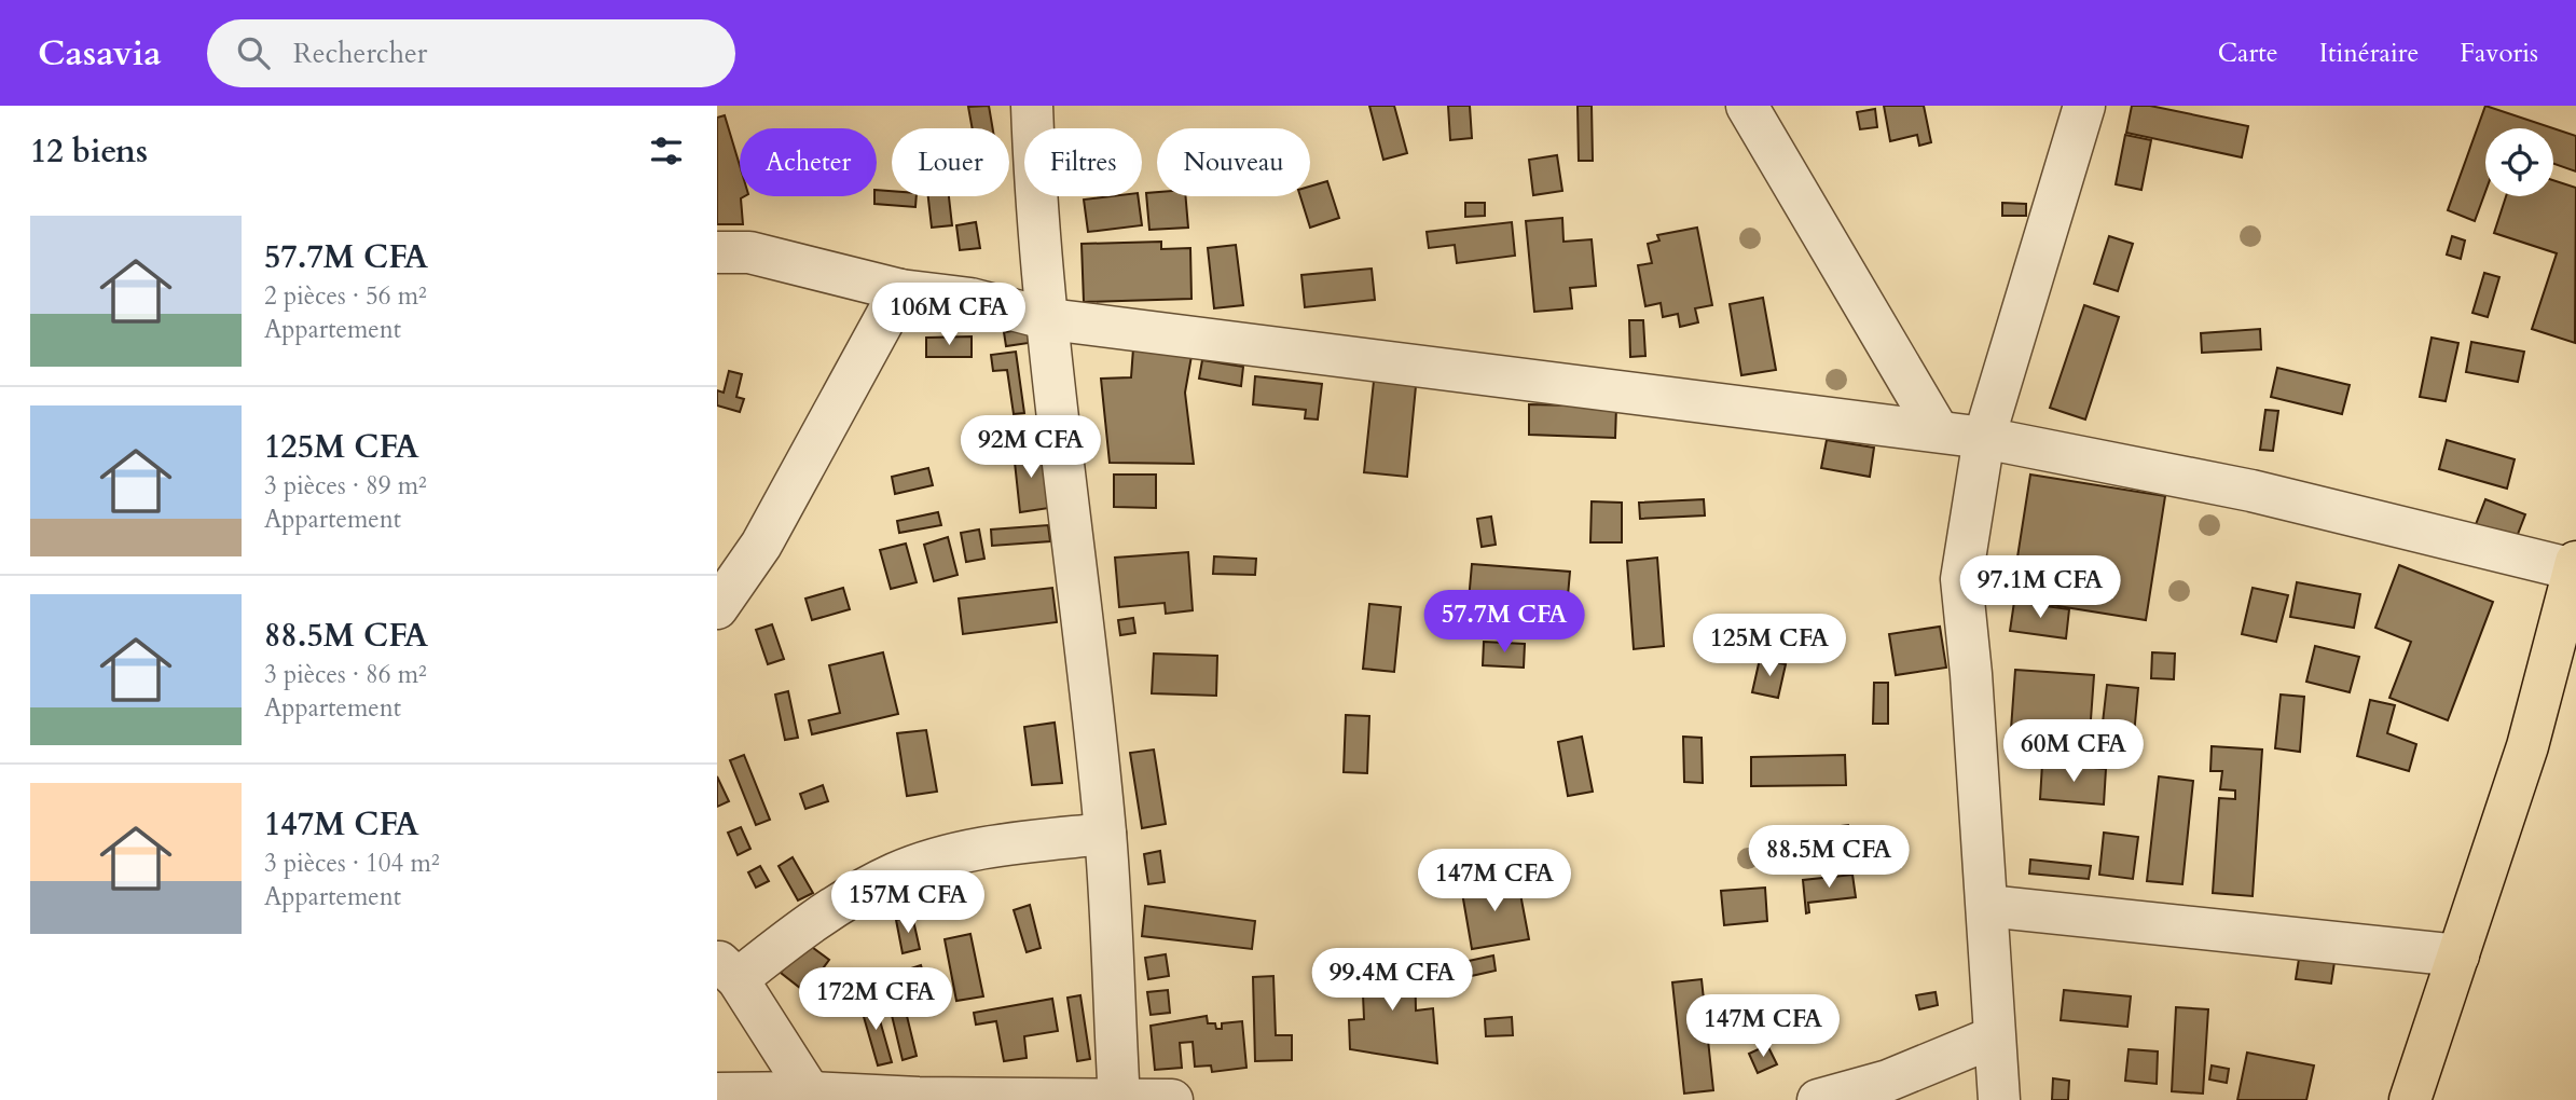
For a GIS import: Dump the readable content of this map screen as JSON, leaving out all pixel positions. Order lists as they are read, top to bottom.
{
  "page": {
    "header": "Casavia",
    "search": "Rechercher",
    "nav": ["Carte", "Itinéraire", "Favoris"],
    "heading": "12 biens",
    "chip": [
      "Acheter",
      "Louer",
      "Filtres",
      "Nouveau"
    ],
    "list": [
      {
        "name": "57.7M CFA",
        "note": "2 pièces · 56 m² · Appartement"
      },
      {
        "name": "125M CFA",
        "note": "3 pièces · 89 m² · Appartement"
      },
      {
        "name": "88.5M CFA",
        "note": "3 pièces · 86 m² · Appartement"
      },
      {
        "name": "147M CFA",
        "note": "3 pièces · 104 m² · Appartement"
      }
    ],
    "price": [
      "106M CFA",
      "92M CFA",
      "97.1M CFA",
      "57.7M CFA",
      "125M CFA",
      "60M CFA",
      "88.5M CFA",
      "147M CFA",
      "157M CFA",
      "99.4M CFA",
      "172M CFA",
      "147M CFA"
    ]
  }
}
